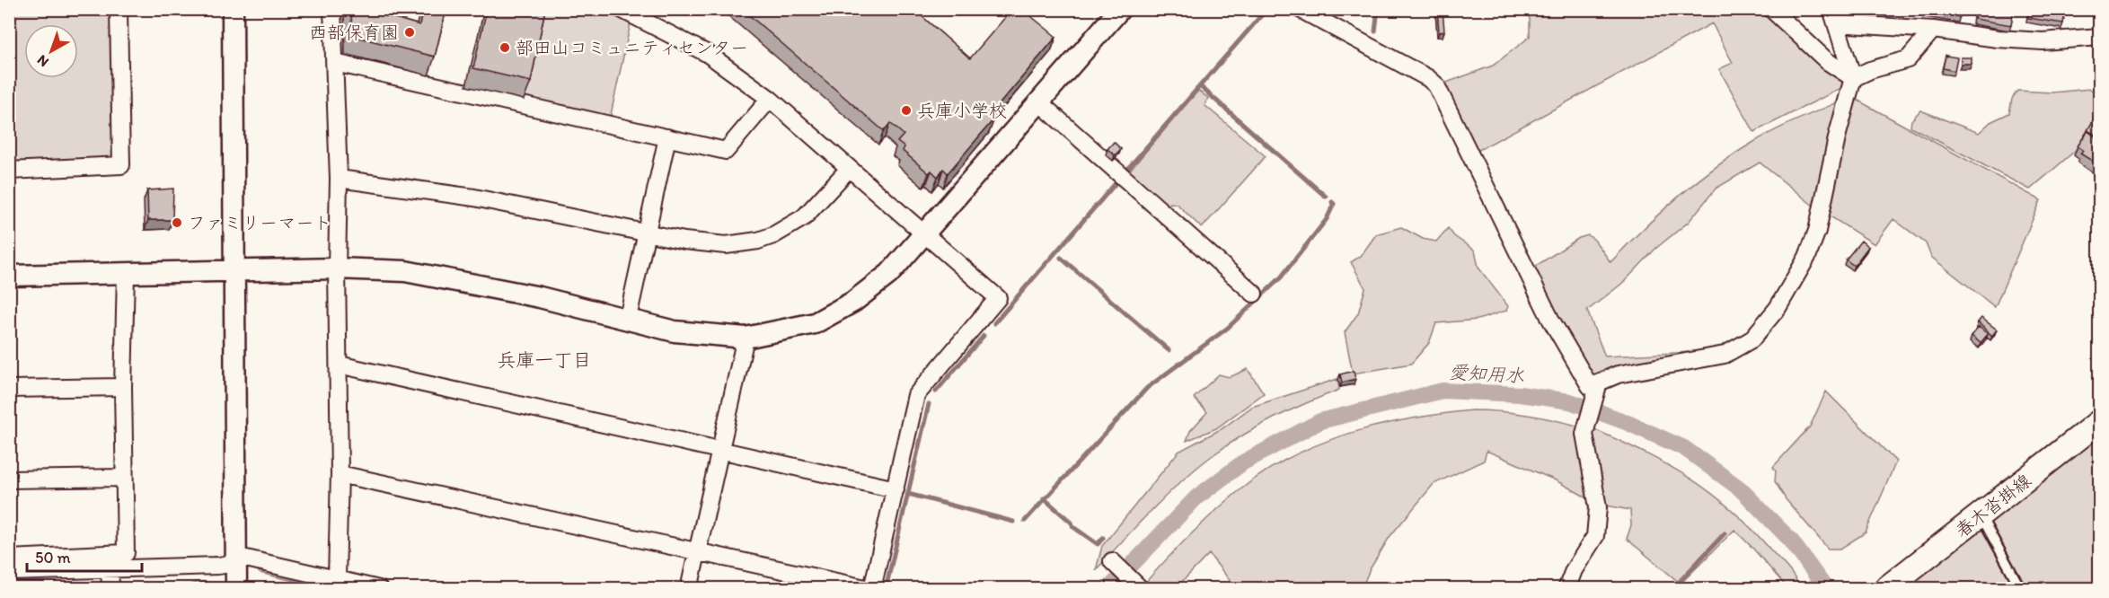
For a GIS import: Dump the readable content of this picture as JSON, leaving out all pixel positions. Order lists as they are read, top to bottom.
{
  "streets": {
    "main road": ["春木沓掛線"]
  },
  "districts": ["兵庫一丁目"],
  "water": ["愛知用水"],
  "places": [
    "西部保育園",
    "部田山コミュニティセンター",
    "兵庫小学校",
    "ファミリーマート"
  ],
  "scale_bar": "50 m",
  "north": "bottom left"
}
